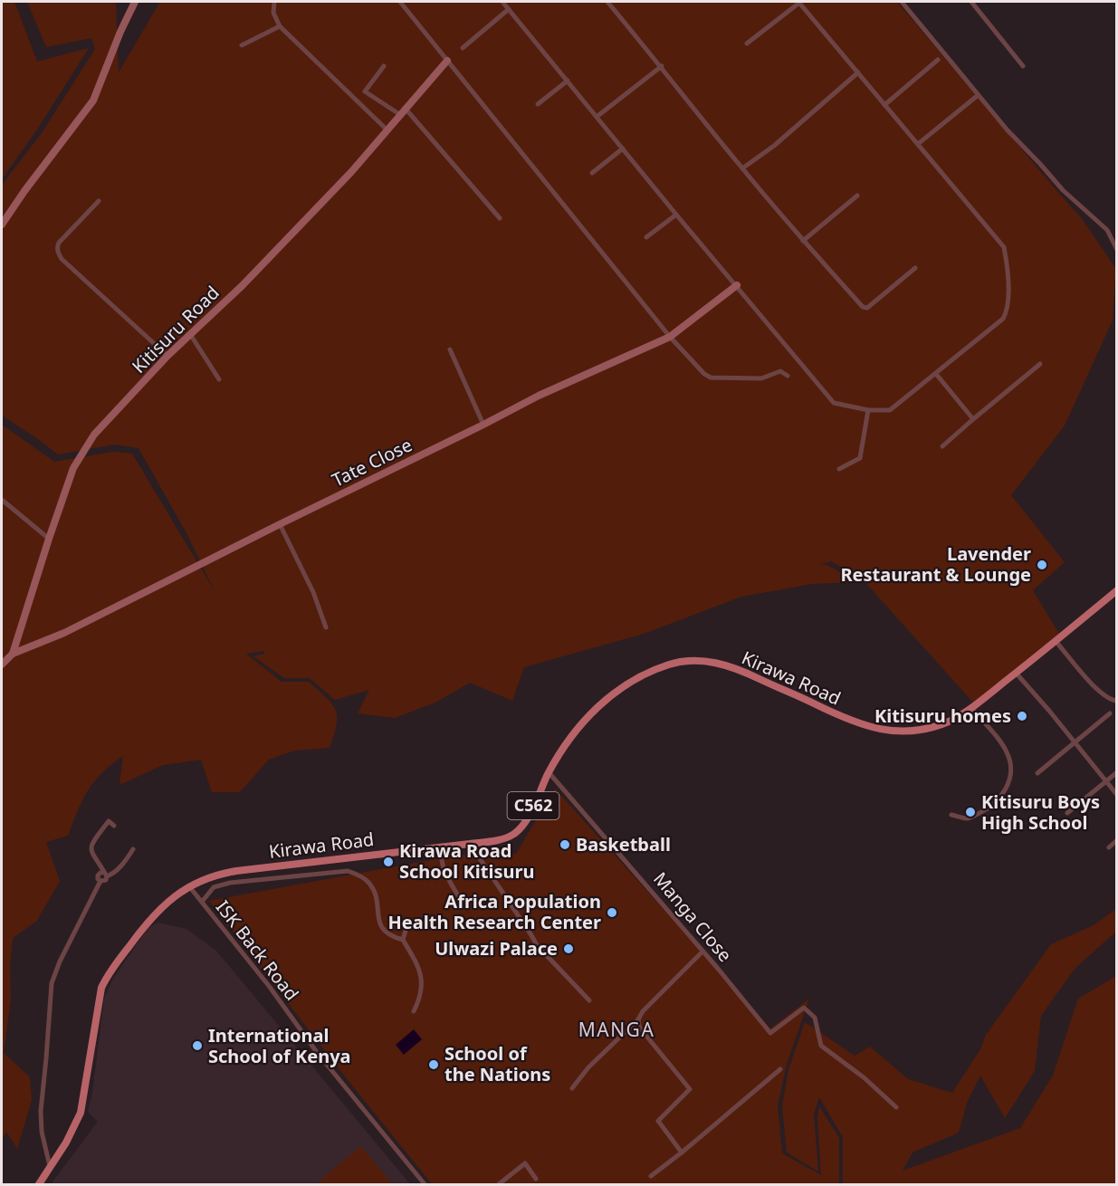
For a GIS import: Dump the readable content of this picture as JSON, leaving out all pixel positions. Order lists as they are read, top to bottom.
{
  "streets": {
    "main road": ["Kirawa Road", "C562"],
    "street": [
      "Kitisuru Road",
      "Tate Close",
      "Manga Close",
      "ISK Back Road"
    ]
  },
  "crossings": [
    ["Kitisuru Road", "Tate Close"],
    ["Kirawa Road", "Manga Close"],
    ["Kirawa Road", "ISK Back Road"]
  ],
  "districts": ["MANGA"],
  "places": [
    "Lavender Restaurant & Lounge",
    "Kitisuru homes",
    "Kitisuru Boys High School",
    "Basketball",
    "Kirawa Road School Kitisuru",
    "Africa Population Health Research Center",
    "Ulwazi Palace",
    "International School of Kenya",
    "School of the Nations"
  ]
}
